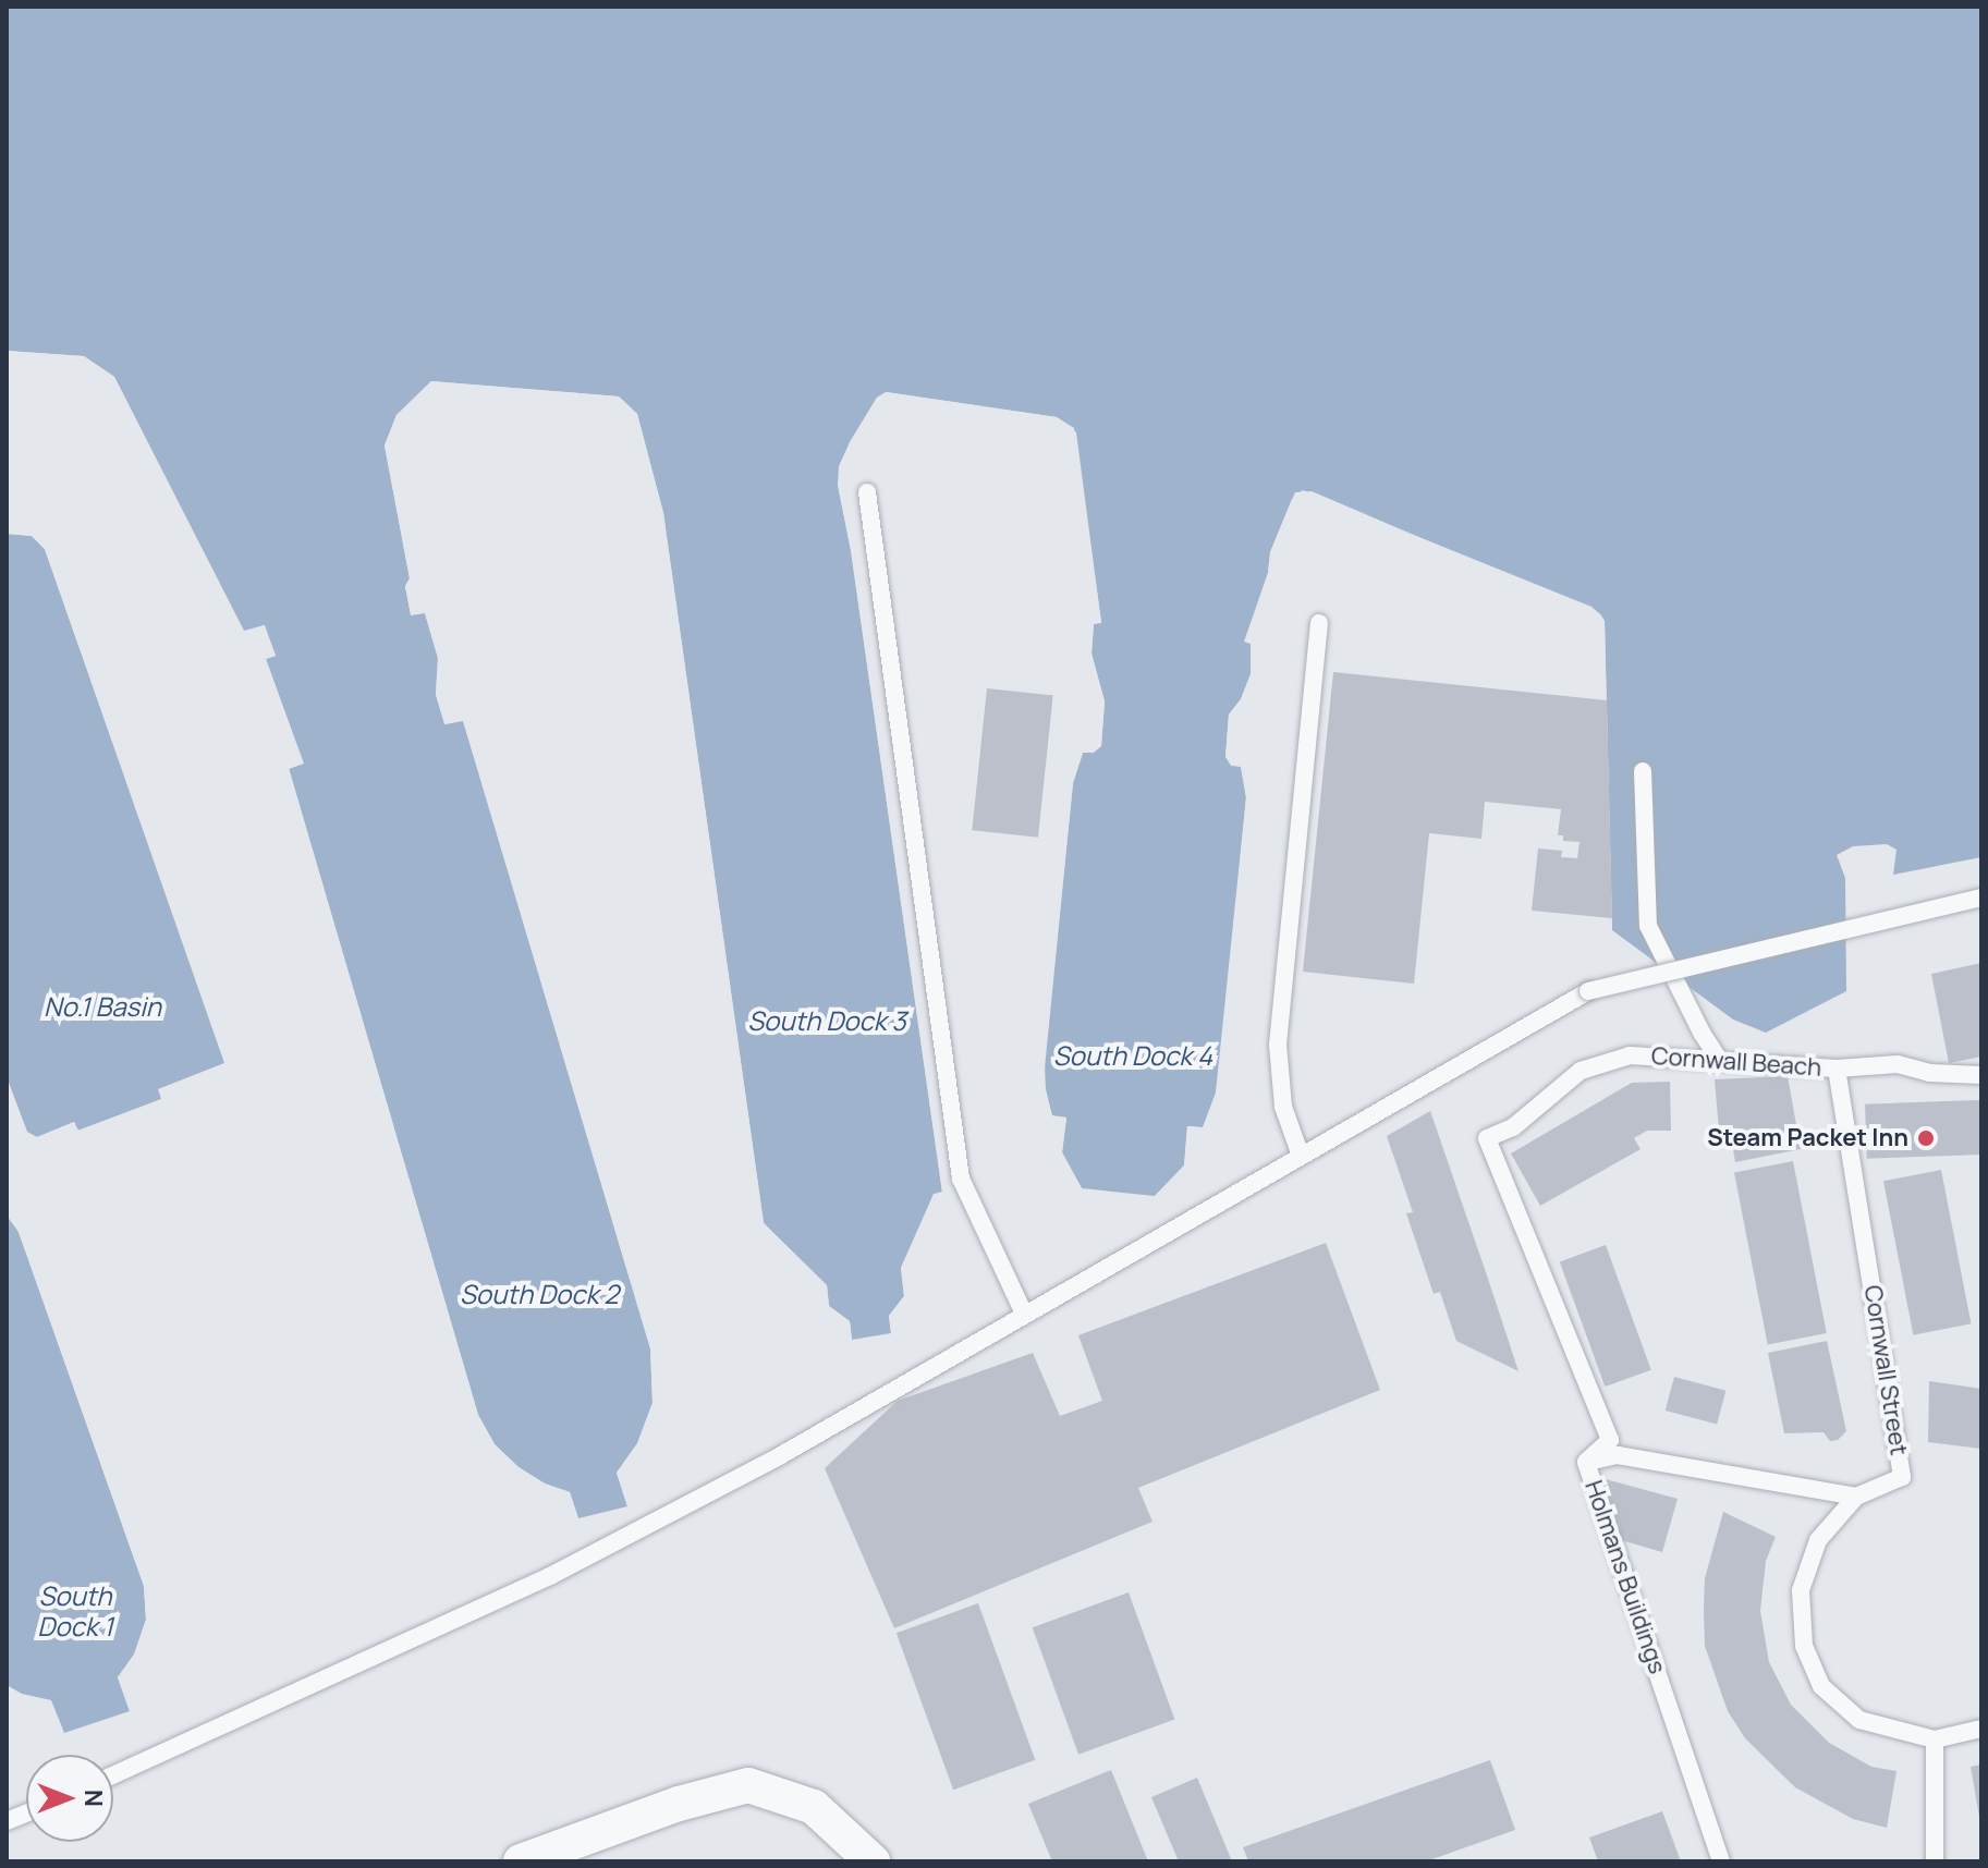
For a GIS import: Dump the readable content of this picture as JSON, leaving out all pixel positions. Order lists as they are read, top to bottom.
{
  "streets": {
    "lane": ["Cornwall Beach", "Cornwall Street", "Holmans Buildings"]
  },
  "crossings": [
    ["Cornwall Beach", "Cornwall Street"],
    ["Cornwall Beach", "Holmans Buildings"]
  ],
  "water": [
    "No.1 Basin",
    "South Dock 3",
    "South Dock 4",
    "South Dock 2",
    "South Dock 1"
  ],
  "places": ["Steam Packet Inn"],
  "north": "right"
}
